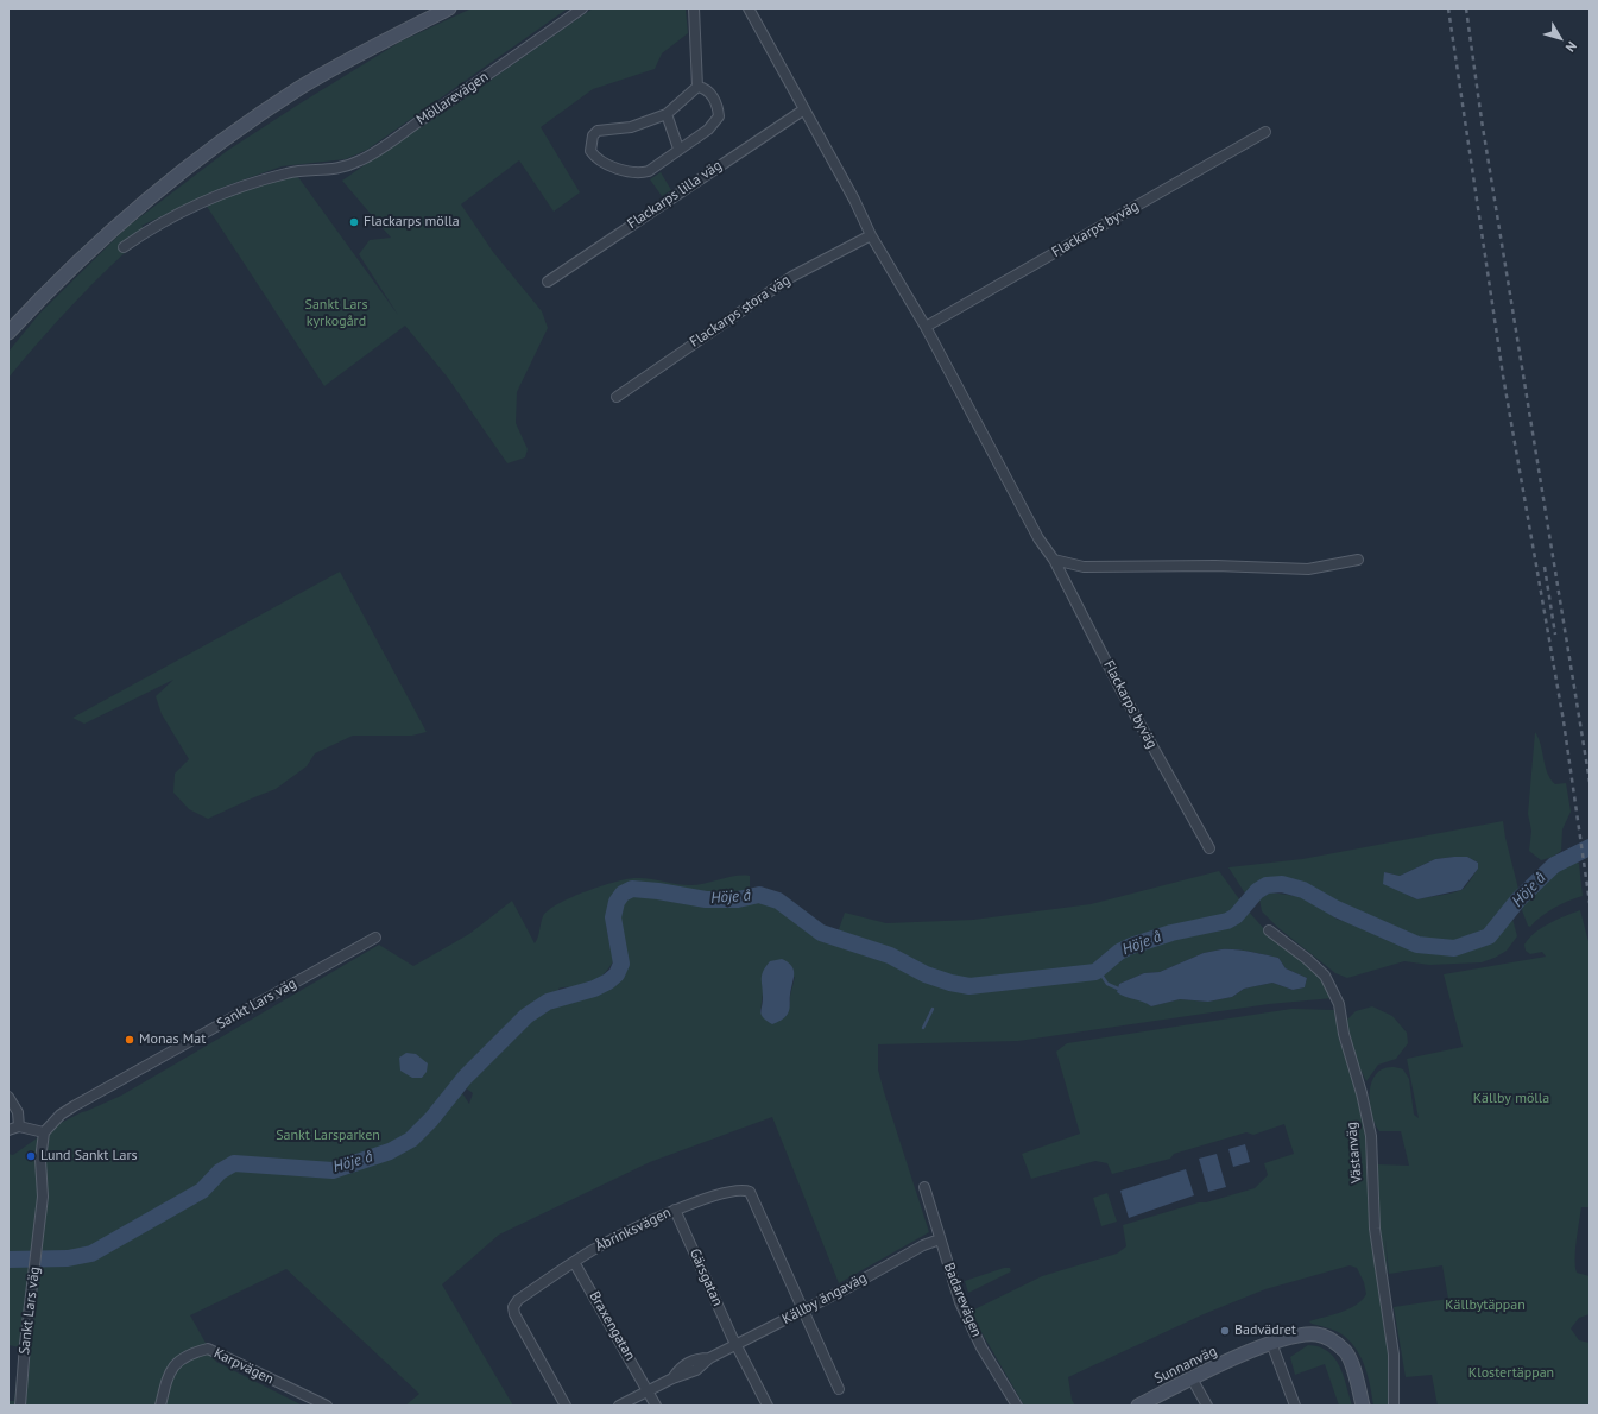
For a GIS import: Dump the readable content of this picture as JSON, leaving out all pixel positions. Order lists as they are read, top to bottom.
{
  "streets": {
    "main road": ["Sunnanväg"],
    "street": [
      "Möllarevägen",
      "Flackarps lilla väg",
      "Flackarps byväg",
      "Flackarps stora väg",
      "Sankt Lars väg",
      "Västanväg",
      "Åbrinksvägen",
      "Gärsgatan",
      "Källby ängaväg",
      "Badarevägen",
      "Braxengatan",
      "Karpvägen"
    ]
  },
  "crossings": [
    ["Flackarps lilla väg", "Flackarps byväg"],
    ["Flackarps byväg", "Flackarps stora väg"],
    ["Åbrinksvägen", "Gärsgatan"],
    ["Åbrinksvägen", "Källby ängaväg"],
    ["Åbrinksvägen", "Braxengatan"],
    ["Gärsgatan", "Källby ängaväg"],
    ["Källby ängaväg", "Badarevägen"],
    ["Källby ängaväg", "Braxengatan"]
  ],
  "water": ["Höje å"],
  "parks": [
    "Sankt Lars kyrkogård",
    "Källby mölla",
    "Sankt Larsparken",
    "Källbytäppan",
    "Klostertäppan"
  ],
  "places": [
    "Flackarps mölla",
    "Monas Mat",
    "Lund Sankt Lars",
    "Badvädret"
  ],
  "north": "bottom right"
}
